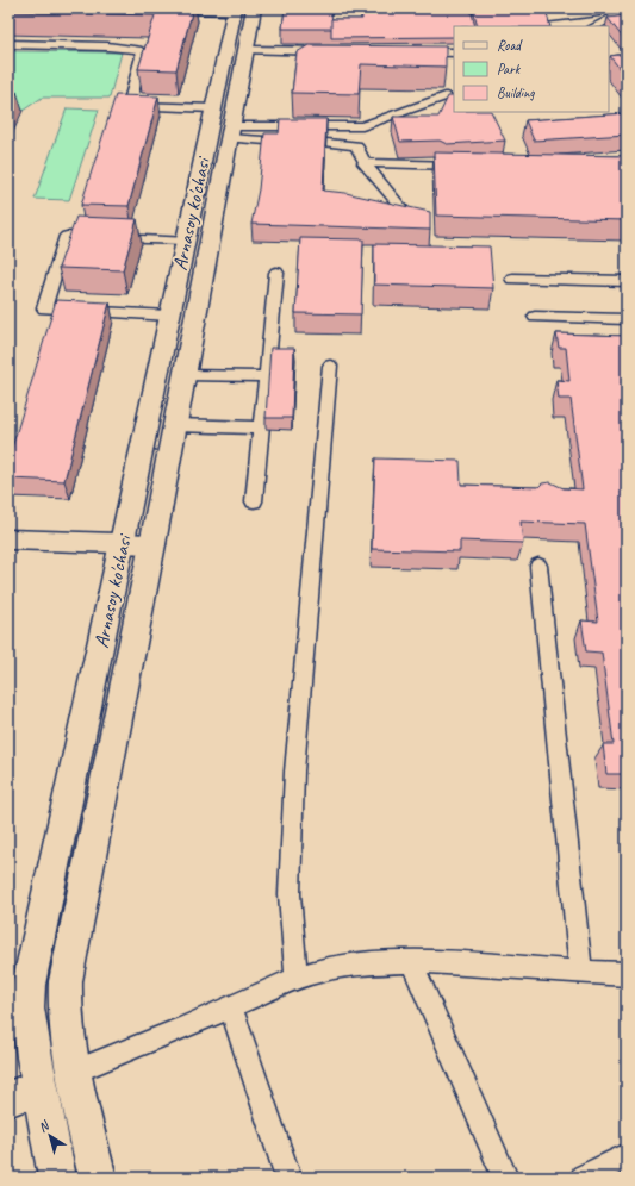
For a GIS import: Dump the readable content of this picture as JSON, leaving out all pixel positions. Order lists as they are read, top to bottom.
{
  "streets": {
    "main road": ["Arnasoy ko'chasi"]
  },
  "legend": ["Road", "Park", "Building"],
  "north": "top left"
}
